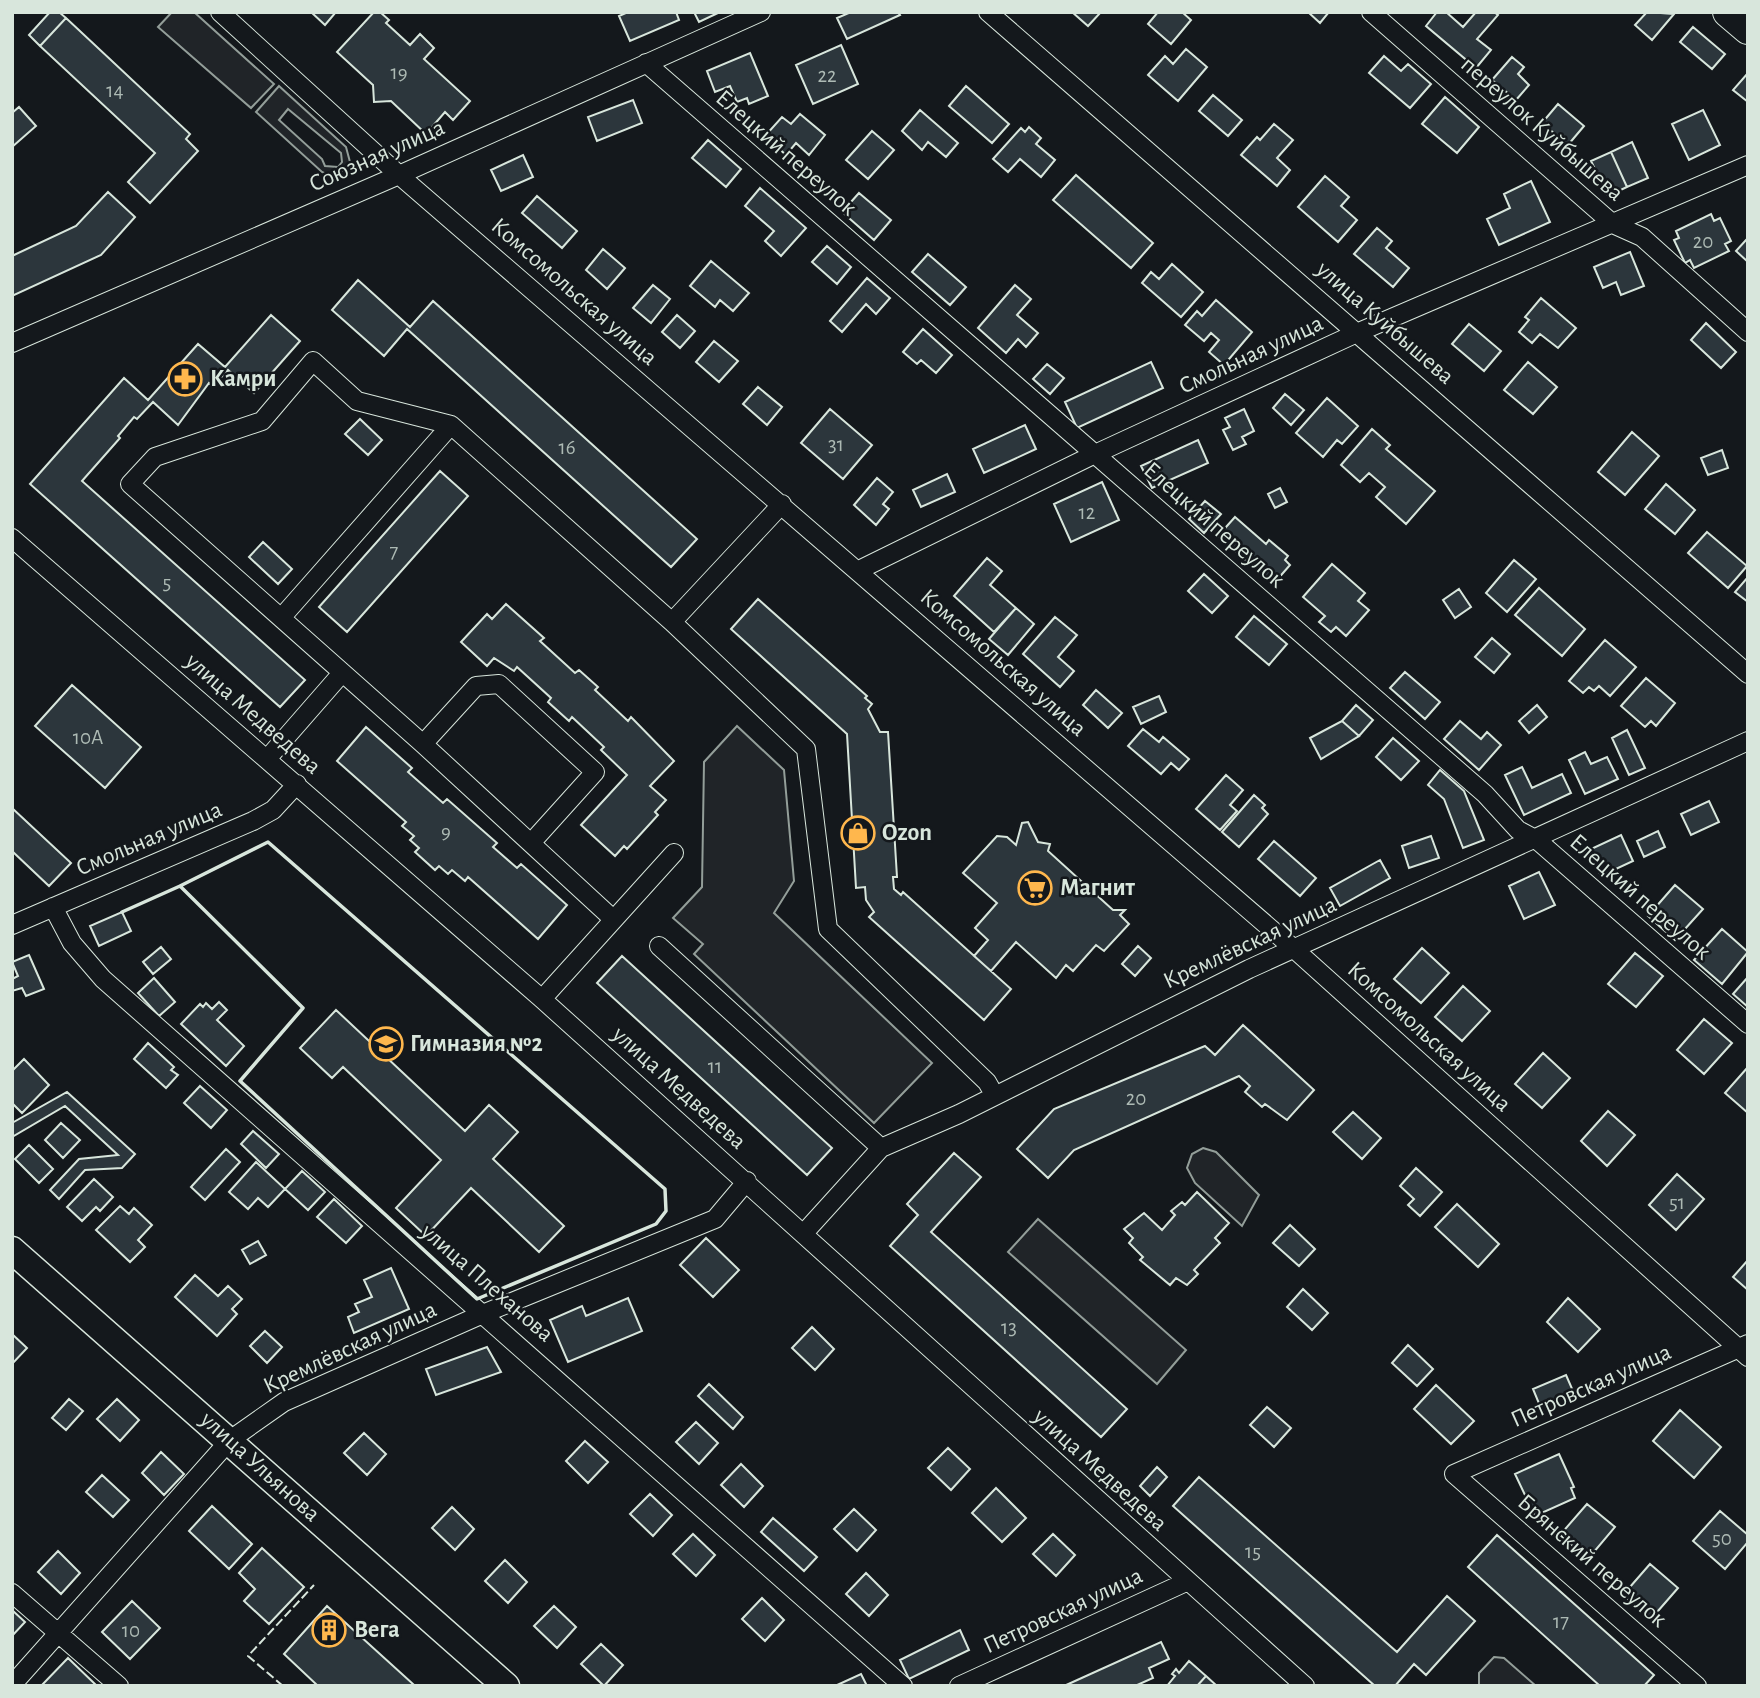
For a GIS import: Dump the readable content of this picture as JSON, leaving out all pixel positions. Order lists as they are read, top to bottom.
{
  "streets": {
    "main road": ["улица Ульянова"],
    "street": [
      "переулок Куйбышева",
      "Елецкий переулок",
      "Союзная улица",
      "Комсомольская улица",
      "улица Куйбышева",
      "Смольная улица",
      "улица Медведева",
      "Кремлёвская улица",
      "улица Плеханова",
      "Петровская улица",
      "Брянский переулок"
    ]
  },
  "crossings": [
    ["переулок Куйбышева", "Смольная улица"],
    ["Елецкий переулок", "Союзная улица"],
    ["Елецкий переулок", "Смольная улица"],
    ["Елецкий переулок", "Кремлёвская улица"],
    ["Союзная улица", "Комсомольская улица"],
    ["Комсомольская улица", "Смольная улица"],
    ["Комсомольская улица", "Кремлёвская улица"],
    ["Комсомольская улица", "Петровская улица"],
    ["улица Куйбышева", "Смольная улица"],
    ["Смольная улица", "улица Медведева"],
    ["Смольная улица", "улица Плеханова"],
    ["улица Медведева", "Кремлёвская улица"],
    ["улица Медведева", "Петровская улица"],
    ["Кремлёвская улица", "улица Плеханова"],
    ["Кремлёвская улица", "улица Ульянова"],
    ["Петровская улица", "Брянский переулок"]
  ],
  "places": {
    "pharmacy": ["Камри"],
    "shop": ["Ozon"],
    "supermarket": ["Магнит"],
    "school or university": ["Гимназия №2"],
    "building": ["Вега"]
  },
  "house_numbers": [
    "19",
    "22",
    "14",
    "20",
    "31",
    "16",
    "12",
    "7",
    "5",
    "10А",
    "9",
    "11",
    "20",
    "51",
    "13",
    "50",
    "15",
    "17",
    "10"
  ]
}
